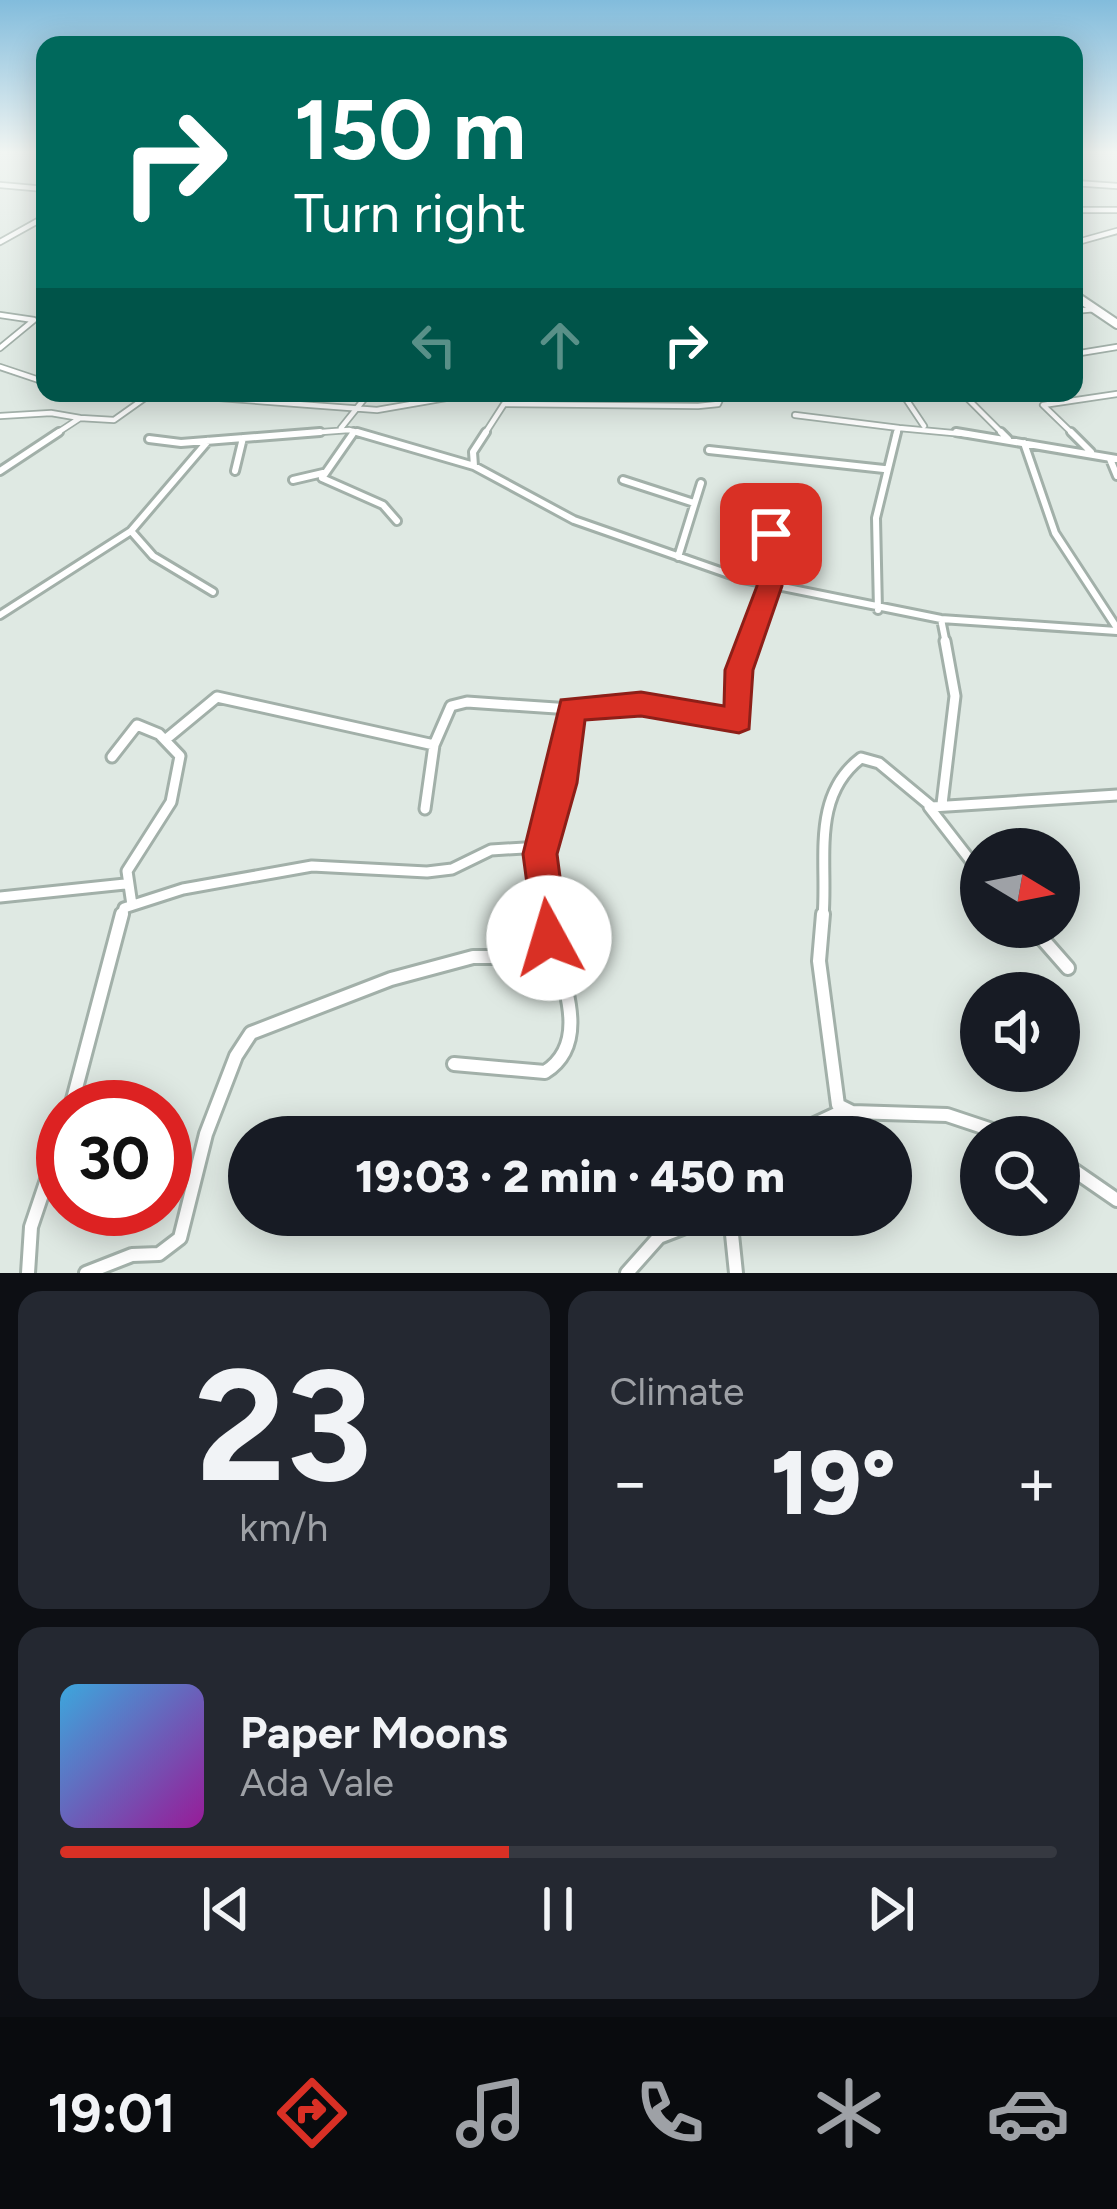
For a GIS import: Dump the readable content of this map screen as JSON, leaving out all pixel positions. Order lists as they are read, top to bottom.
{
  "north": "right",
  "page": {
    "turn": ["150 m", "Turn right"],
    "limit": "30",
    "trip": "19:03 · 2 min · 450 m",
    "tile": [
      ["23", "km/h"],
      "Climate"
    ],
    "heat": ["−", "19°", "+"],
    "song": ["Paper Moons", "Ada Vale"],
    "tabs": "19:01"
  }
}
